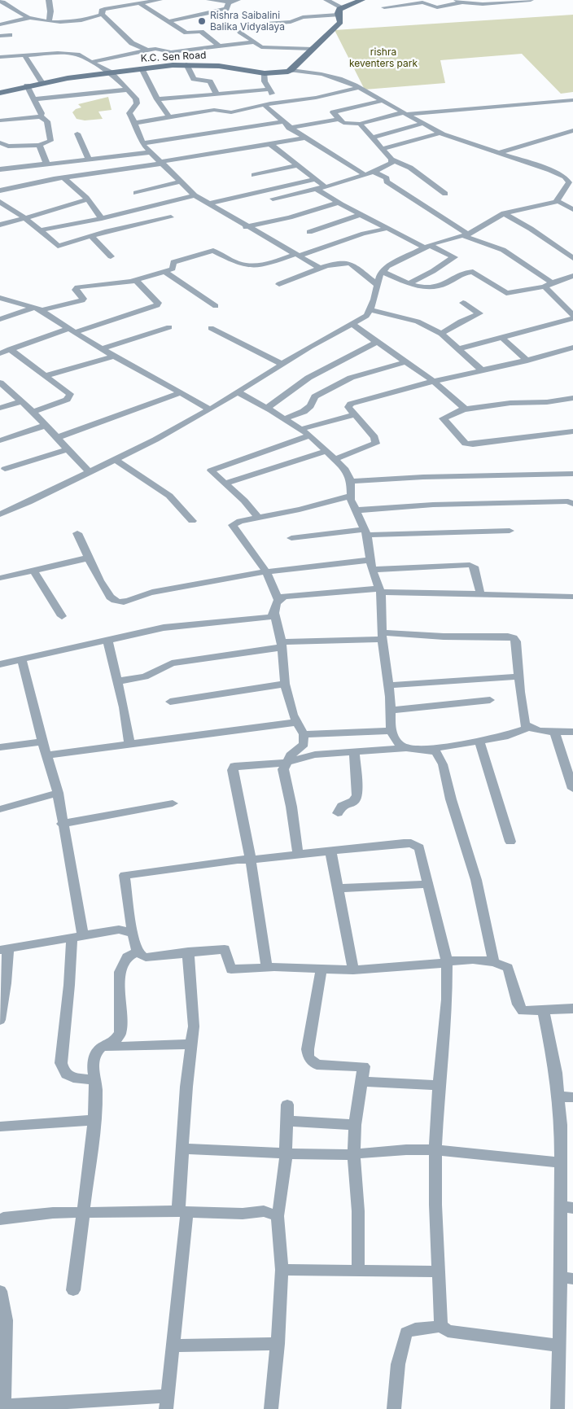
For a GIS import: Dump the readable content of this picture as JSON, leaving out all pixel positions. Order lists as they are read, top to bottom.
{
  "streets": {
    "street": ["K.C. Sen Road"]
  },
  "parks": ["rishra keventers park"],
  "places": ["Rishra Saibalini Balika Vidyalaya"]
}
